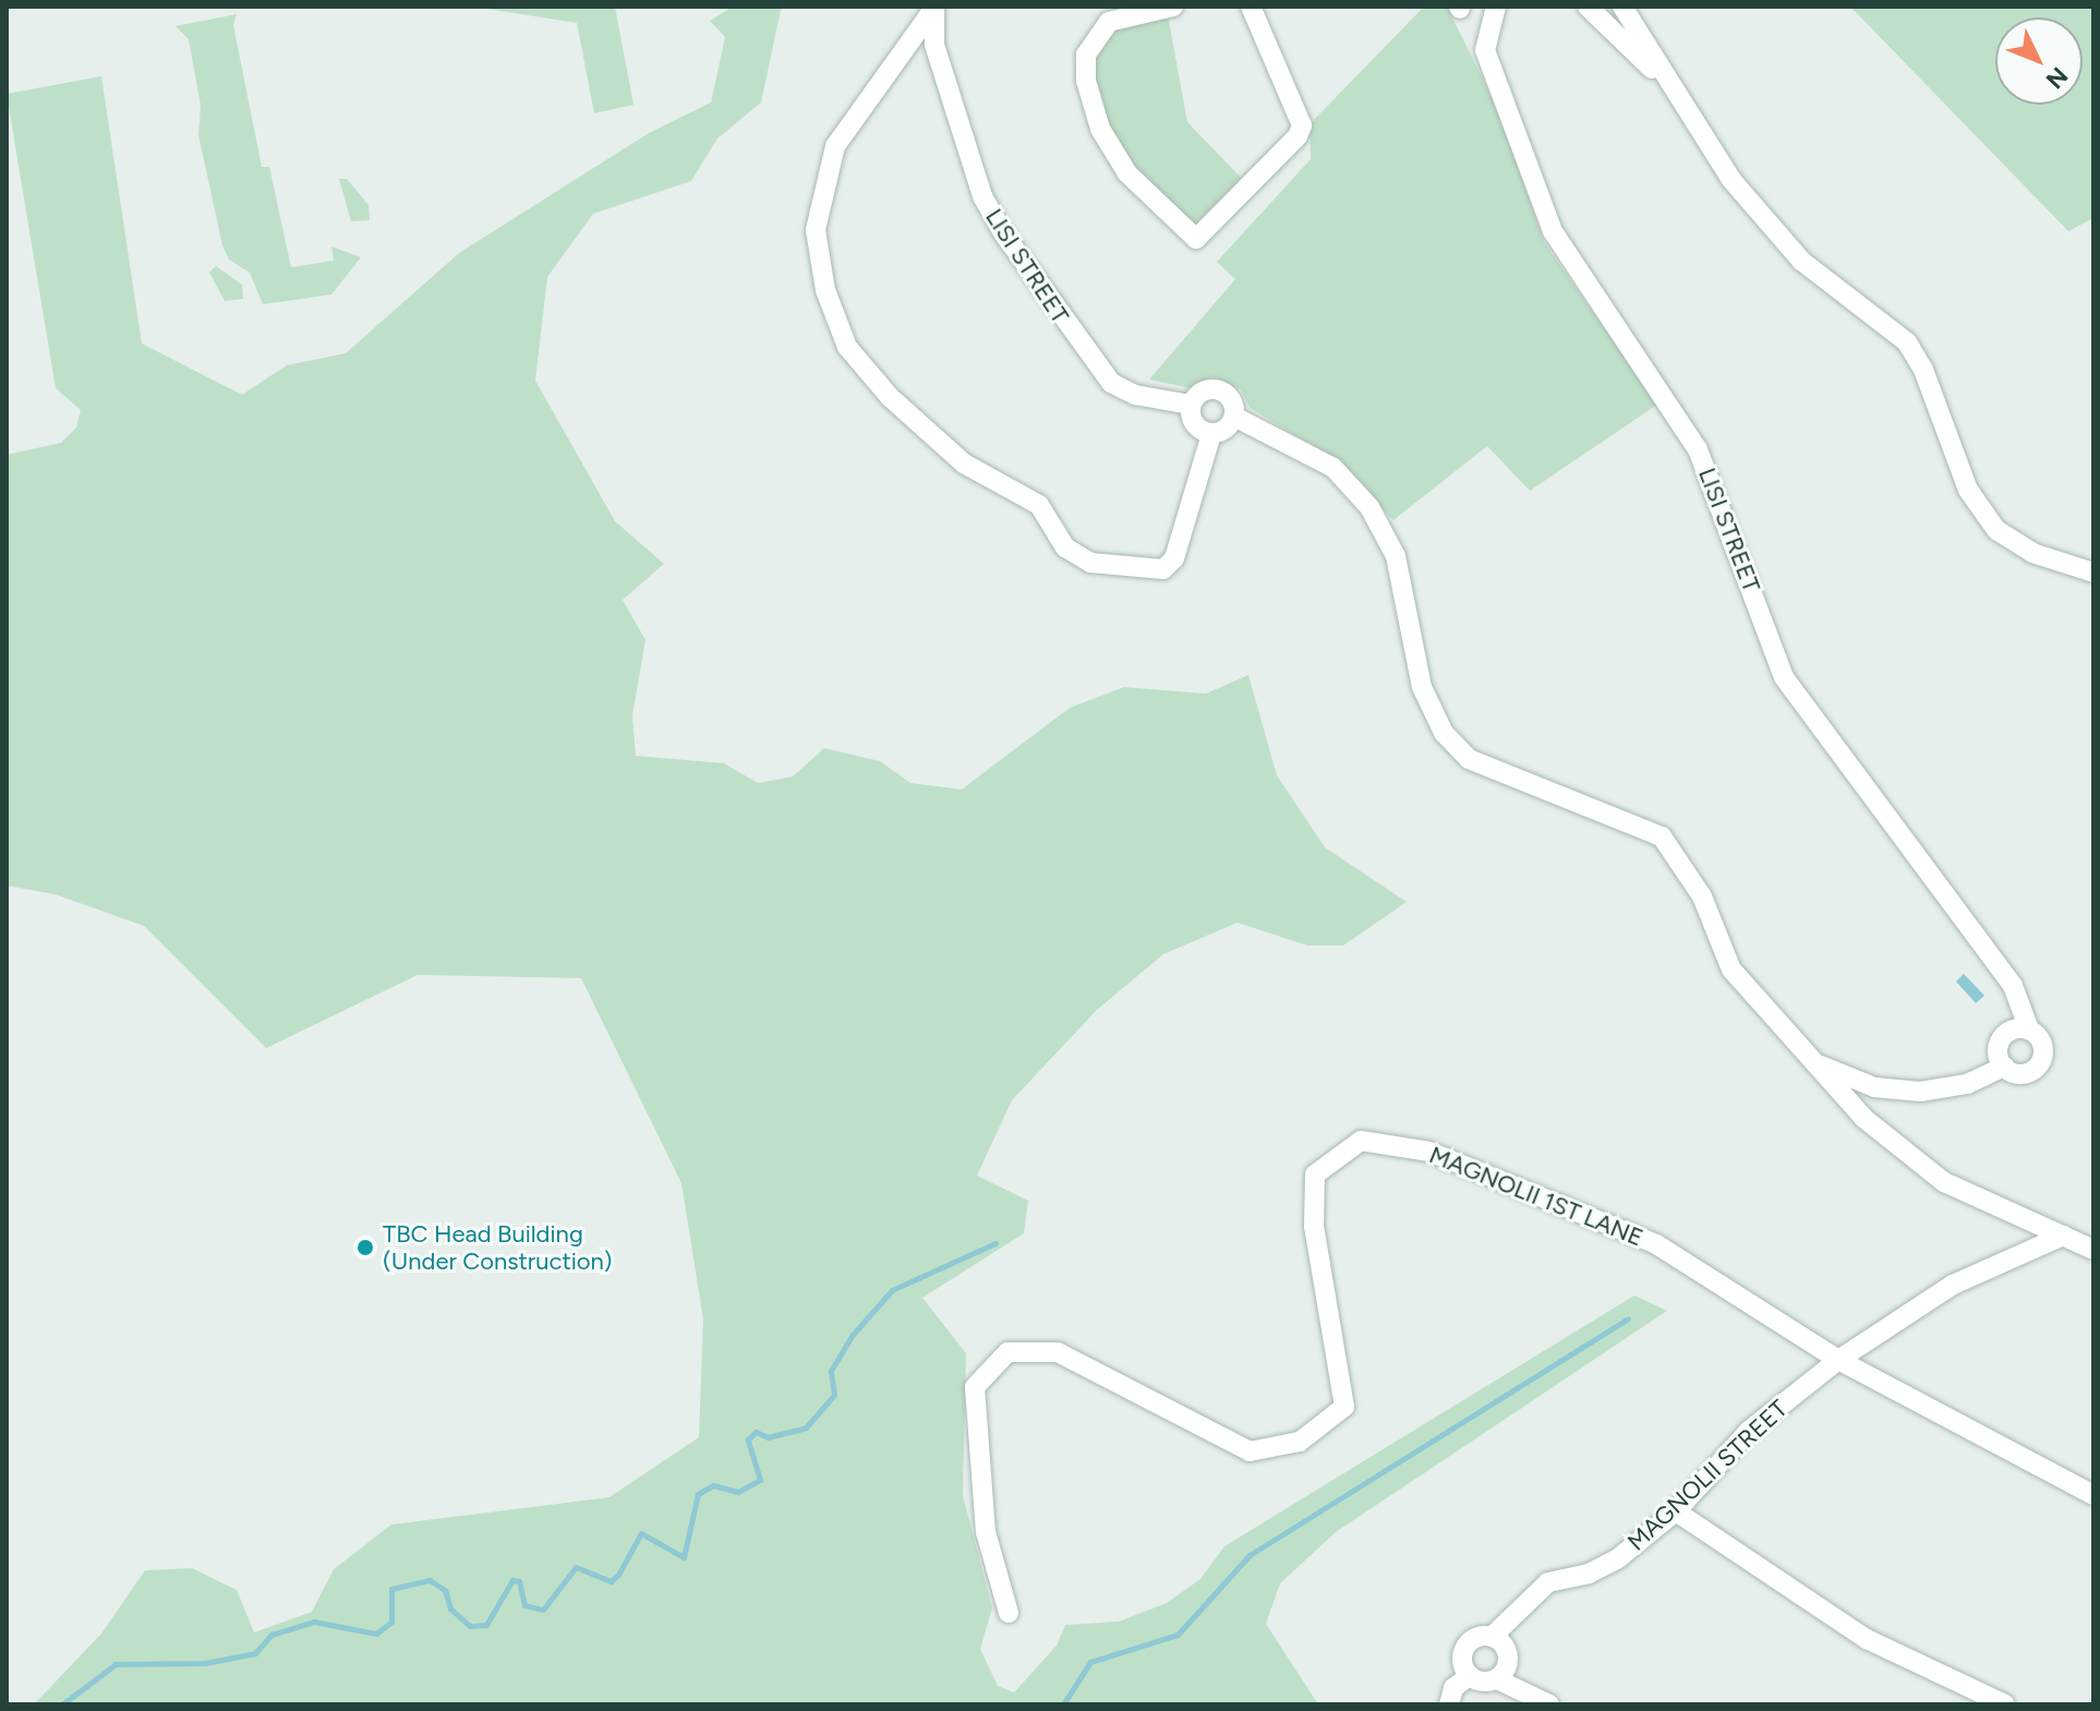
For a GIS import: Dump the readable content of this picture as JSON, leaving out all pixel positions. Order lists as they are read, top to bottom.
{
  "streets": {
    "street": ["LISI STREET", "MAGNOLII 1ST LANE", "MAGNOLII STREET"]
  },
  "crossings": [
    ["MAGNOLII 1ST LANE", "MAGNOLII STREET"]
  ],
  "places": ["TBC Head Building (Under Construction)"],
  "north": "bottom right"
}
